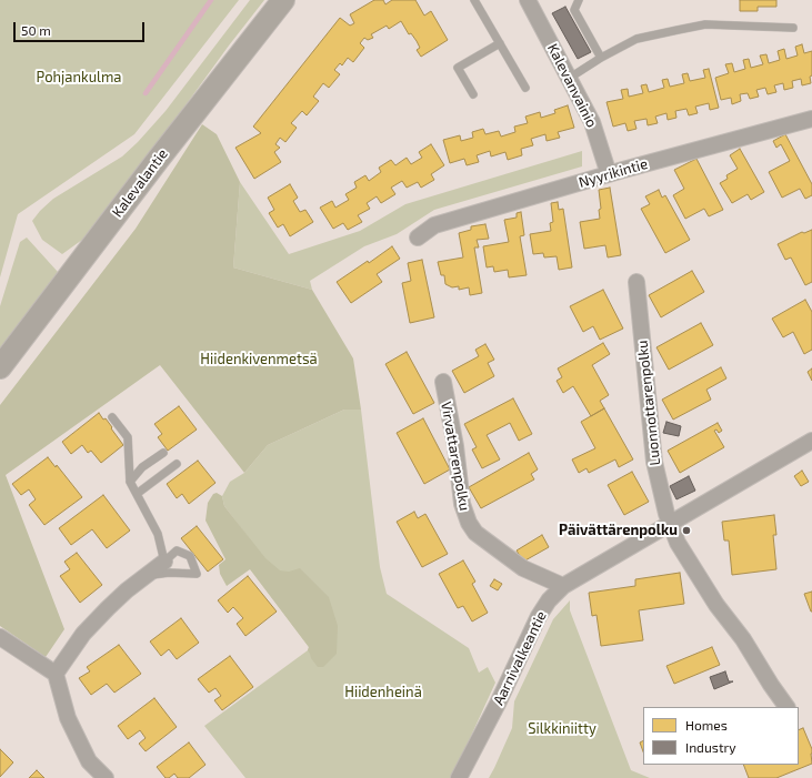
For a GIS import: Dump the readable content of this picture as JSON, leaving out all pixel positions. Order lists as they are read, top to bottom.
{
  "streets": {
    "main road": ["Kalevalantie"],
    "street": [
      "Kalevanvainio",
      "Nyyrikintie",
      "Luonnottarenpolku",
      "Virvattarenpolku",
      "Aarnivalkeantie"
    ]
  },
  "crossings": [
    ["Kalevanvainio", "Nyyrikintie"],
    ["Luonnottarenpolku", "Aarnivalkeantie"],
    ["Virvattarenpolku", "Aarnivalkeantie"]
  ],
  "parks": [
    "Pohjankulma",
    "Hiidenkivenmetsä",
    "Hiidenheinä",
    "Silkkiniitty"
  ],
  "places": ["Päivättärenpolku"],
  "legend": ["Homes", "Industry"],
  "scale_bar": "50 m"
}
